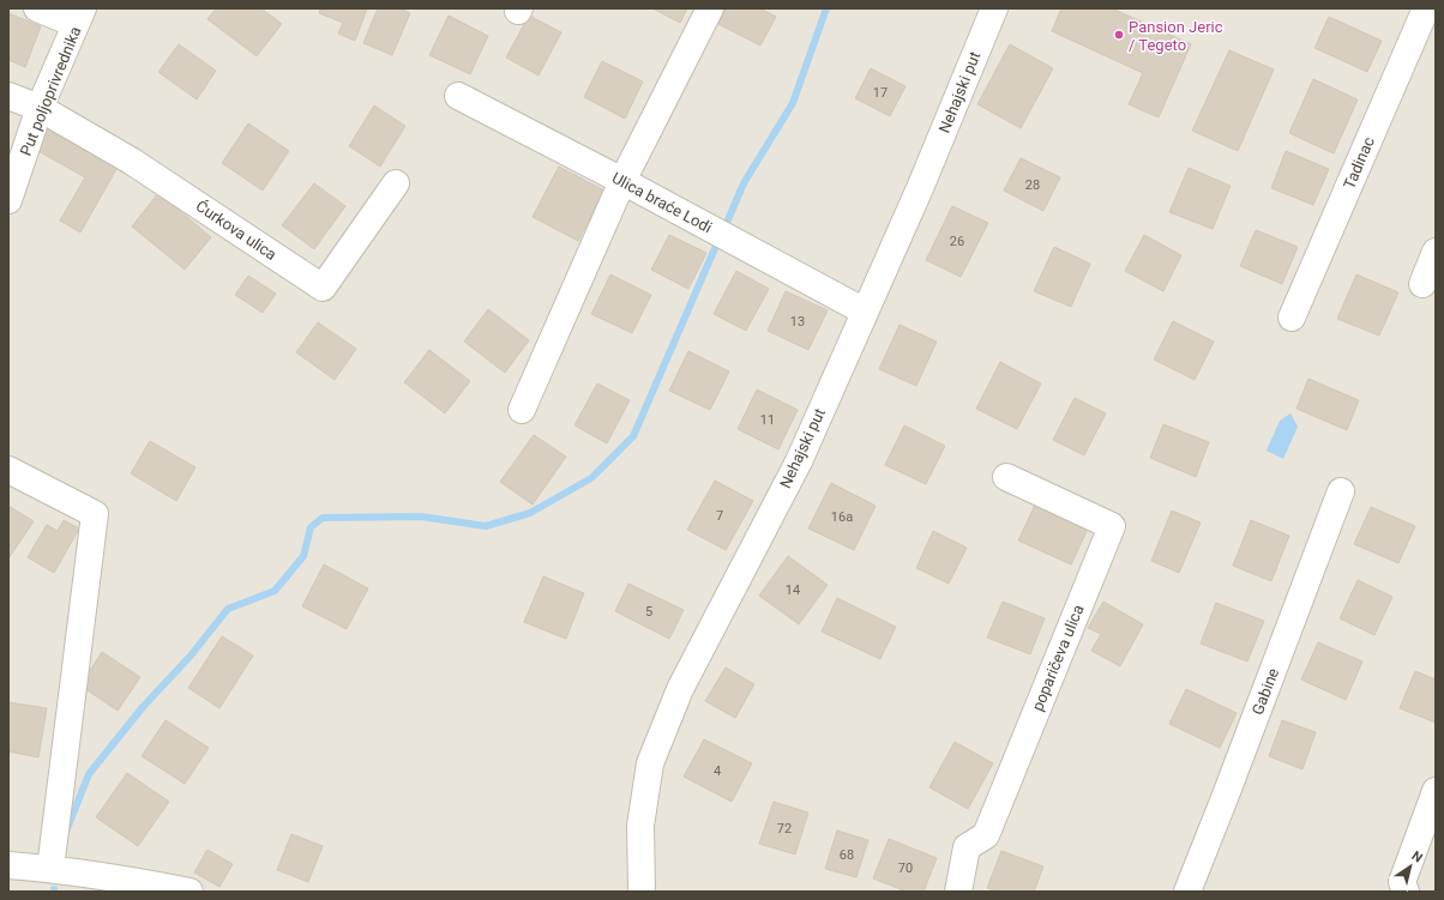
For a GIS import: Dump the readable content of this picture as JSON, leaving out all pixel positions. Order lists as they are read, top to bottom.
{
  "streets": {
    "street": [
      "Put poljoprivrednika",
      "Nehajski put",
      "Tadinac",
      "Ulica braće Lodi",
      "Ćurkova ulica",
      "poparičeva ulica",
      "Gabine"
    ]
  },
  "crossings": [
    ["Put poljoprivrednika", "Ćurkova ulica"],
    ["Nehajski put", "Ulica braće Lodi"]
  ],
  "places": ["Pansion Jeric / Tegeto"],
  "house_numbers": [
    "17",
    "28",
    "26",
    "13",
    "11",
    "7",
    "16a",
    "14",
    "5",
    "4",
    "72",
    "68",
    "70"
  ],
  "north": "top right"
}
